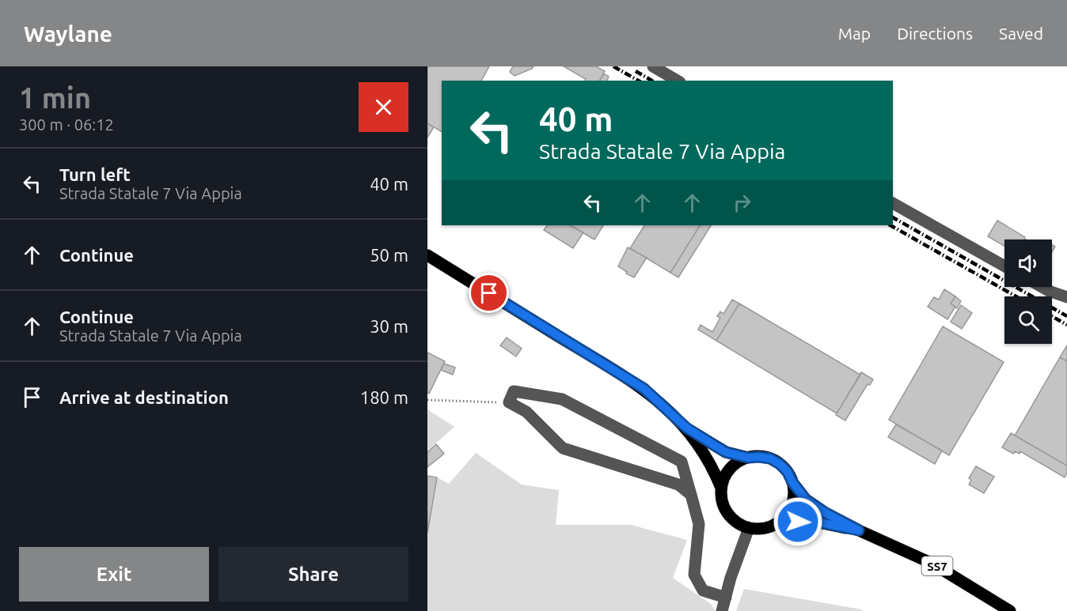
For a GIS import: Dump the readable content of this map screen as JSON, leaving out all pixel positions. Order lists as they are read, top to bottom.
{
  "streets": {
    "main road": ["SS7"]
  },
  "page": {
    "header": "Waylane",
    "nav": ["Map", "Directions", "Saved"],
    "heading": ["1 min", "300 m · 06:12"],
    "turn": ["40 m", "Strada Statale 7 Via Appia"],
    "list": [
      {
        "name": "Turn left",
        "note": "Strada Statale 7 Via Appia",
        "value": "40 m"
      },
      {
        "name": "Continue",
        "value": "50 m"
      },
      {
        "name": "Continue",
        "note": "Strada Statale 7 Via Appia",
        "value": "30 m"
      },
      {
        "name": "Arrive at destination",
        "value": "180 m"
      }
    ],
    "buttons": ["Exit", "Share"]
  }
}
